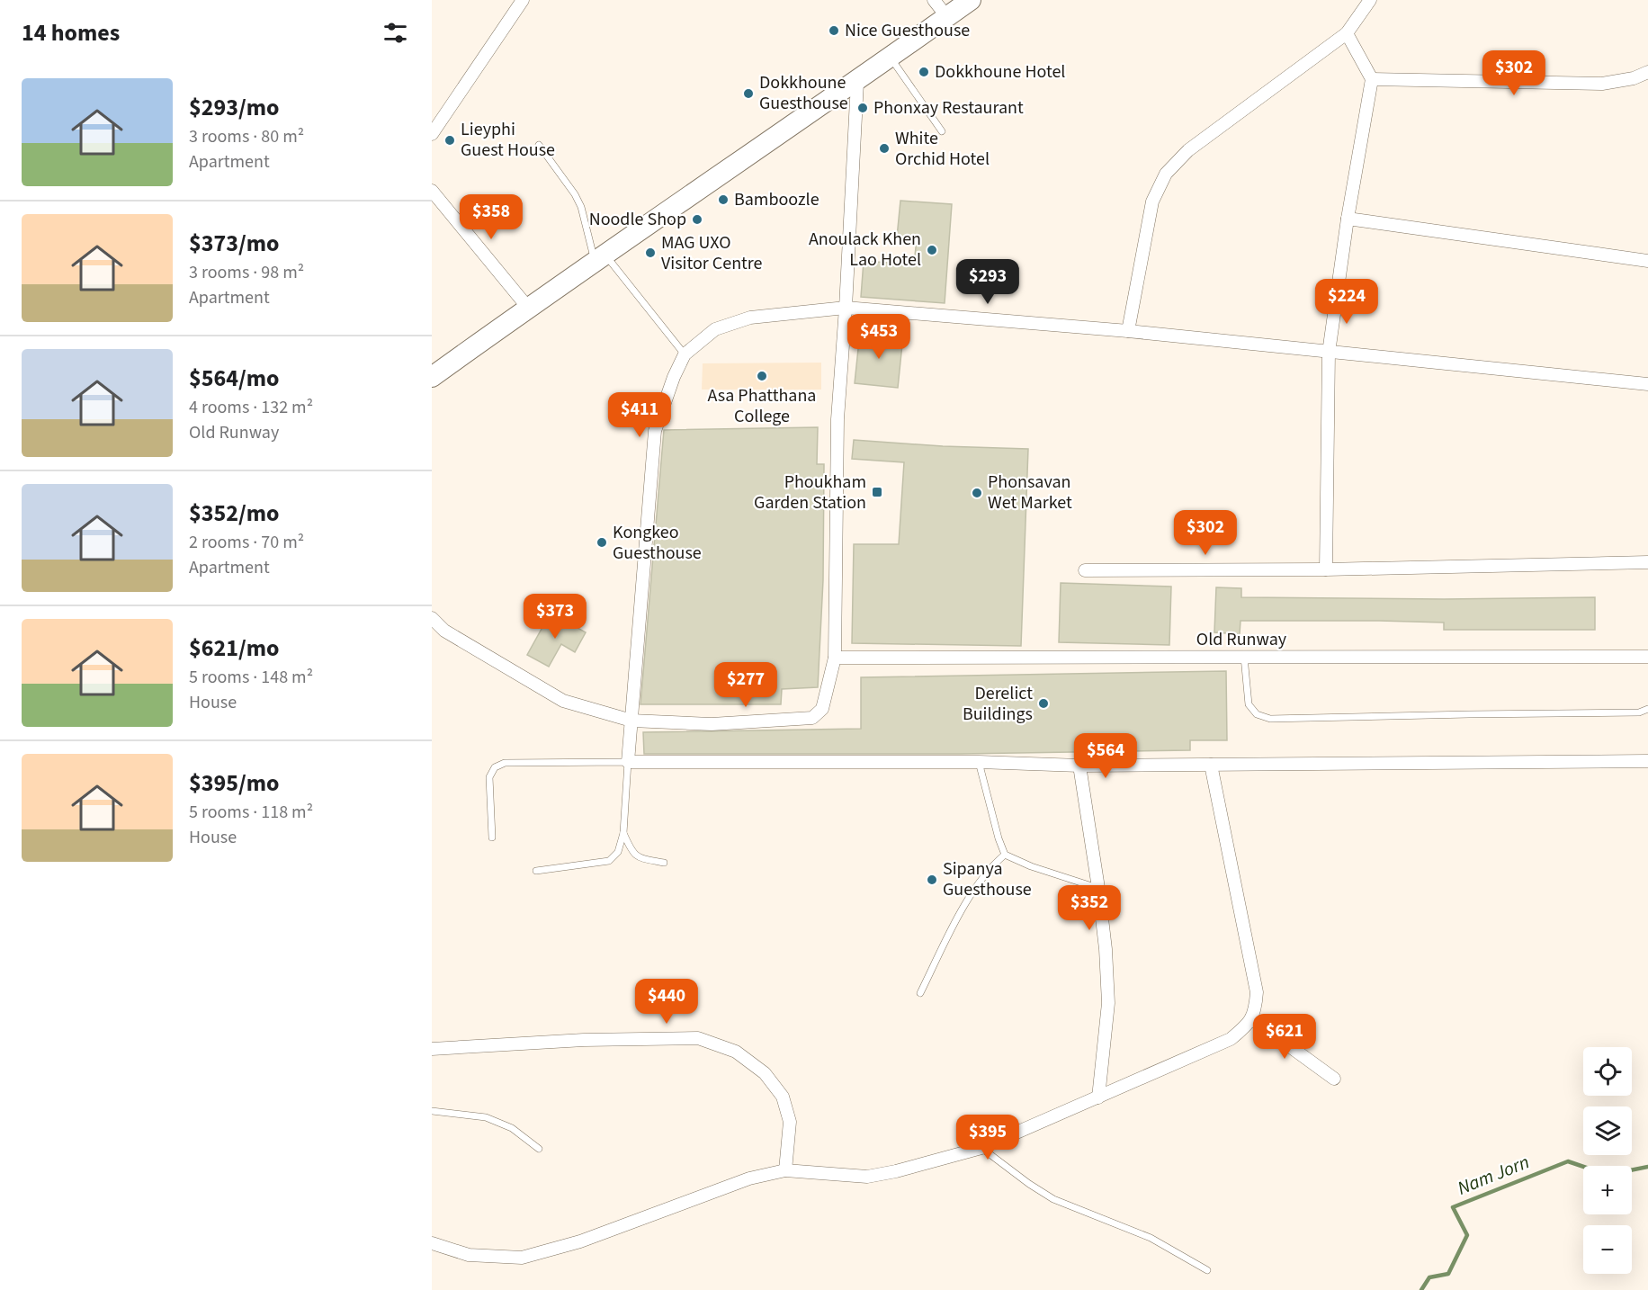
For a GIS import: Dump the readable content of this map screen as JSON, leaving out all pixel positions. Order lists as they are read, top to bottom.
{
  "streets": {
    "street": ["Old Runway"]
  },
  "water": ["Nam Jorn"],
  "places": {
    "other": [
      "Nice Guesthouse",
      "Dokkhoune Hotel",
      "Dokkhoune Guesthouse",
      "Phonxay Restaurant",
      "Lieyphi Guest House",
      "White Orchid Hotel",
      "Bamboozle",
      "Noodle Shop",
      "Anoulack Khen Lao Hotel",
      "MAG UXO Visitor Centre",
      "Asa Phatthana College",
      "Phonsavan Wet Market",
      "Kongkeo Guesthouse",
      "Derelict Buildings",
      "Sipanya Guesthouse"
    ],
    "transit": ["Phoukham Garden Station"]
  },
  "page": {
    "heading": "14 homes",
    "price": [
      "$302",
      "$358",
      "$293",
      "$224",
      "$453",
      "$411",
      "$302",
      "$373",
      "$277",
      "$564",
      "$352",
      "$440",
      "$621",
      "$395"
    ],
    "list": [
      {
        "name": "$293/mo",
        "note": "3 rooms · 80 m² · Apartment"
      },
      {
        "name": "$373/mo",
        "note": "3 rooms · 98 m² · Apartment"
      },
      {
        "name": "$564/mo",
        "note": "4 rooms · 132 m² · Old Runway"
      },
      {
        "name": "$352/mo",
        "note": "2 rooms · 70 m² · Apartment"
      },
      {
        "name": "$621/mo",
        "note": "5 rooms · 148 m² · House"
      },
      {
        "name": "$395/mo",
        "note": "5 rooms · 118 m² · House"
      }
    ],
    "map_buttons": ["+", "−"]
  }
}
